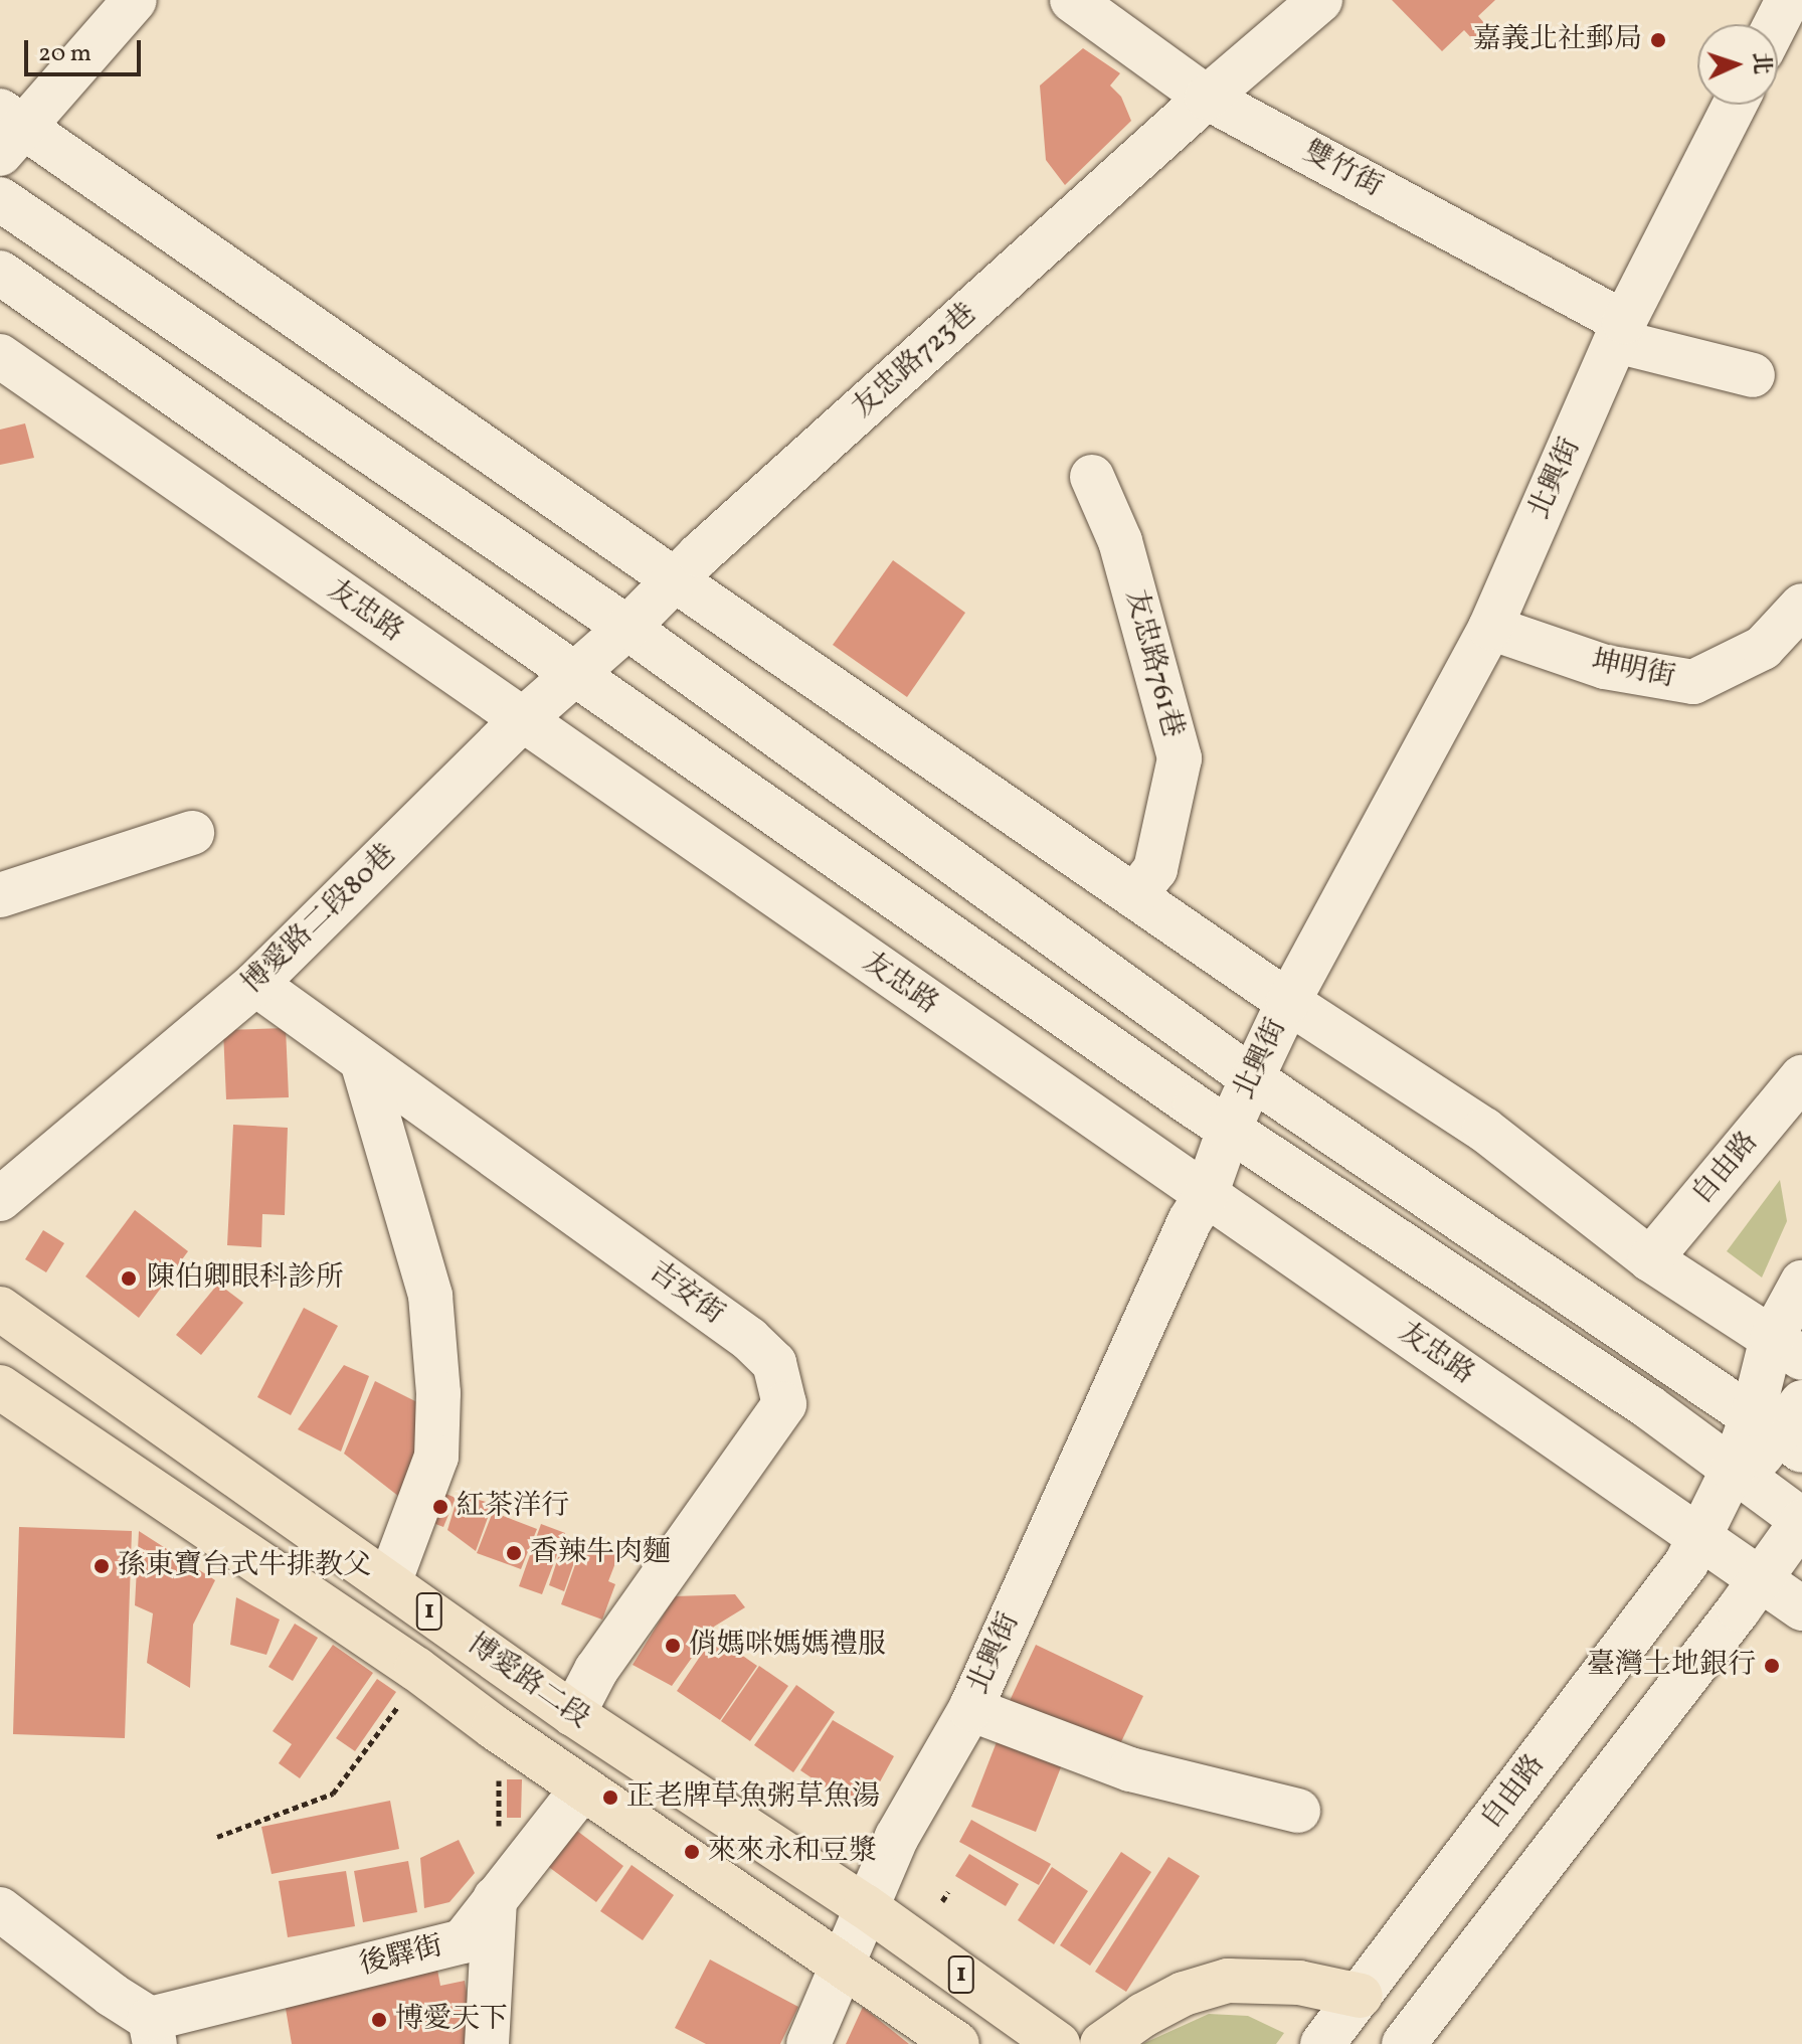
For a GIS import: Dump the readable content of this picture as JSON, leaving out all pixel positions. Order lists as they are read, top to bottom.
{
  "streets": {
    "main road": ["1", "博愛路二段"],
    "street": [
      "雙竹街",
      "友忠路723巷",
      "北興街",
      "友忠路",
      "友忠路761巷",
      "坤明街",
      "博愛路二段80巷",
      "自由路",
      "吉安街",
      "後驛街"
    ]
  },
  "crossings": [
    ["雙竹街", "友忠路723巷"],
    ["雙竹街", "北興街"],
    ["友忠路723巷", "博愛路二段80巷"],
    ["北興街", "友忠路"],
    ["北興街", "坤明街"],
    ["北興街", "1"],
    ["北興街", "博愛路二段"],
    ["友忠路", "博愛路二段80巷"],
    ["友忠路", "自由路"],
    ["博愛路二段80巷", "吉安街"],
    ["吉安街", "博愛路二段"],
    ["1", "博愛路二段"],
    ["博愛路二段", "後驛街"]
  ],
  "places": [
    "嘉義北社郵局",
    "陳伯卿眼科診所",
    "紅茶洋行",
    "香辣牛肉麵",
    "孫東寶台式牛排教父",
    "俏媽咪媽媽禮服",
    "臺灣土地銀行",
    "正老牌草魚粥草魚湯",
    "來來永和豆漿",
    "博愛天下"
  ],
  "scale_bar": "20 m",
  "north": "right"
}
